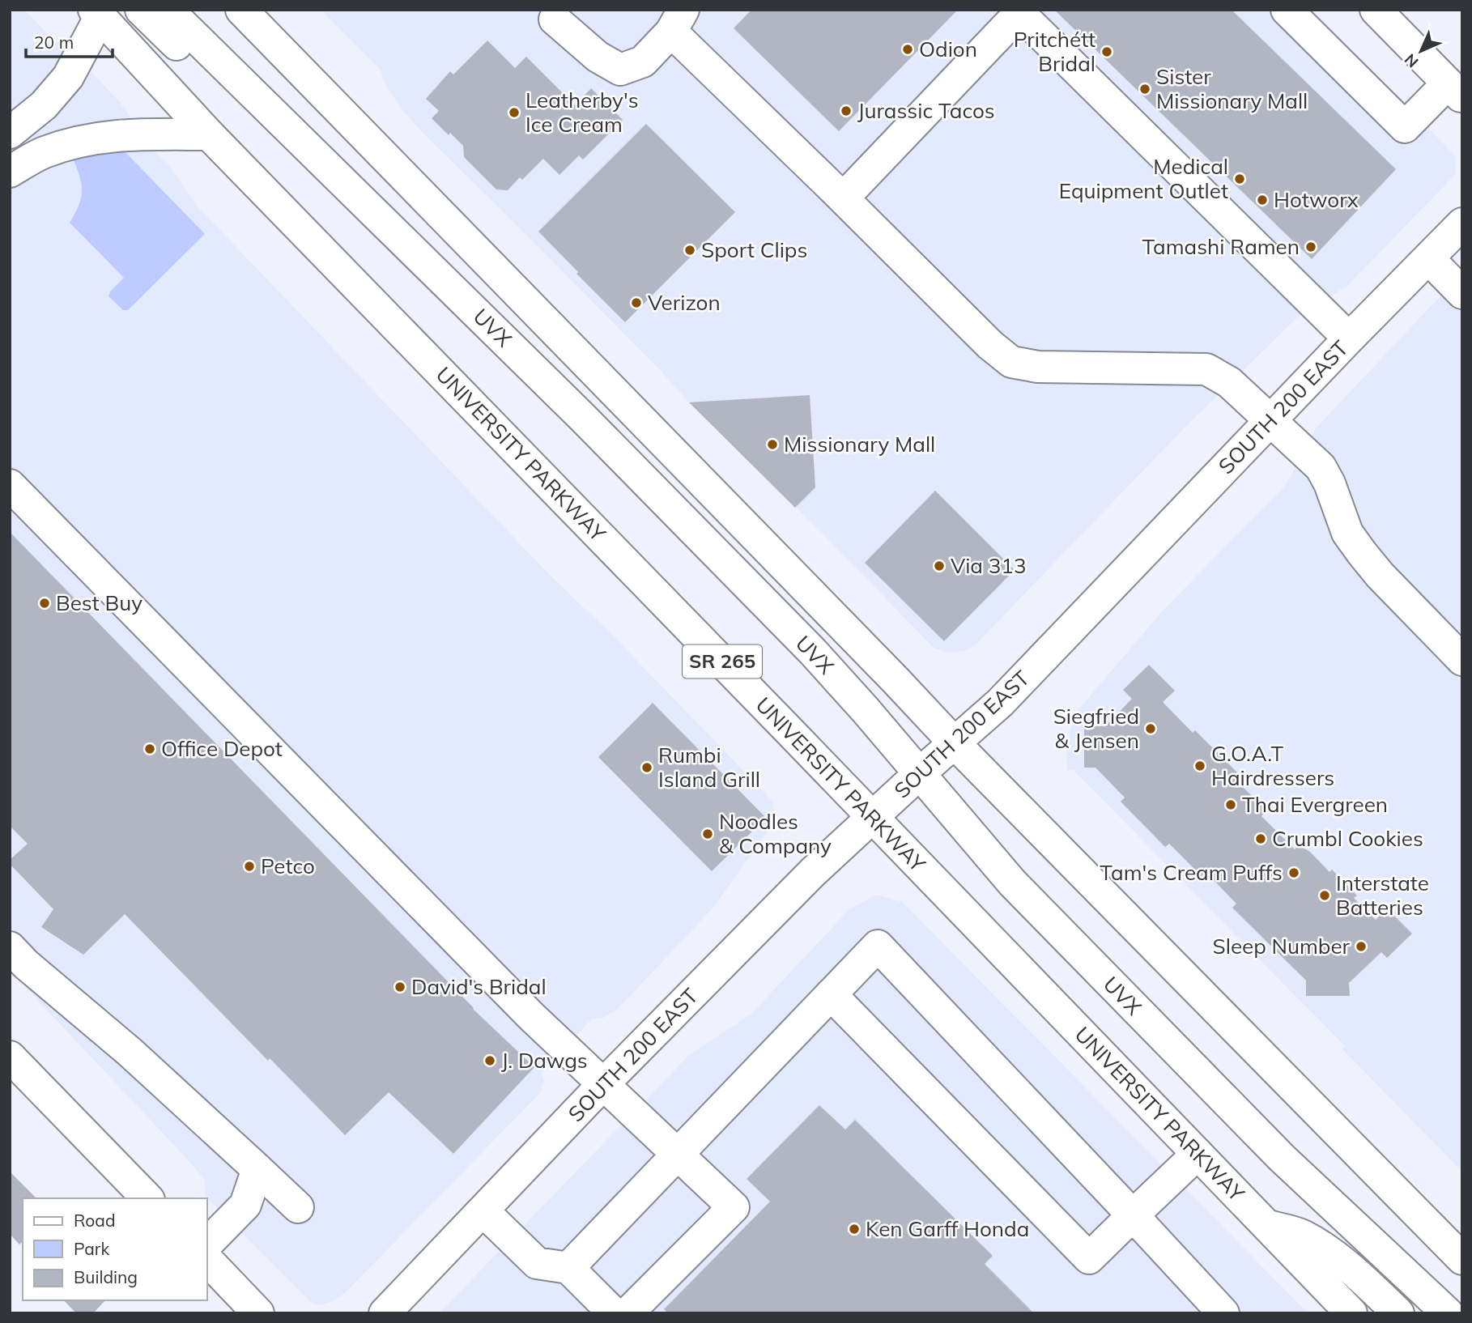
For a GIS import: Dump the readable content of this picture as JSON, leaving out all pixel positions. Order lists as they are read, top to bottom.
{
  "streets": {
    "main road": [
      "UVX",
      "SOUTH 200 EAST",
      "UNIVERSITY PARKWAY",
      "SR 265"
    ]
  },
  "crossings": [
    ["UVX", "SOUTH 200 EAST"],
    ["SOUTH 200 EAST", "UNIVERSITY PARKWAY"]
  ],
  "places": [
    "Odion",
    "Pritchétt Bridal",
    "Sister Missionary Mall",
    "Jurassic Tacos",
    "Leatherby's Ice Cream",
    "Medical Equipment Outlet",
    "Hotworx",
    "Tamashi Ramen",
    "Sport Clips",
    "Verizon",
    "Missionary Mall",
    "Via 313",
    "Best Buy",
    "Siegfried & Jensen",
    "Office Depot",
    "G.O.A.T Hairdressers",
    "Rumbi Island Grill",
    "Thai Evergreen",
    "Noodles & Company",
    "Crumbl Cookies",
    "Petco",
    "Tam's Cream Puffs",
    "Interstate Batteries",
    "Sleep Number",
    "David's Bridal",
    "J. Dawgs",
    "Ken Garff Honda"
  ],
  "legend": ["Road", "Park", "Building"],
  "scale_bar": "20 m",
  "north": "bottom left"
}
